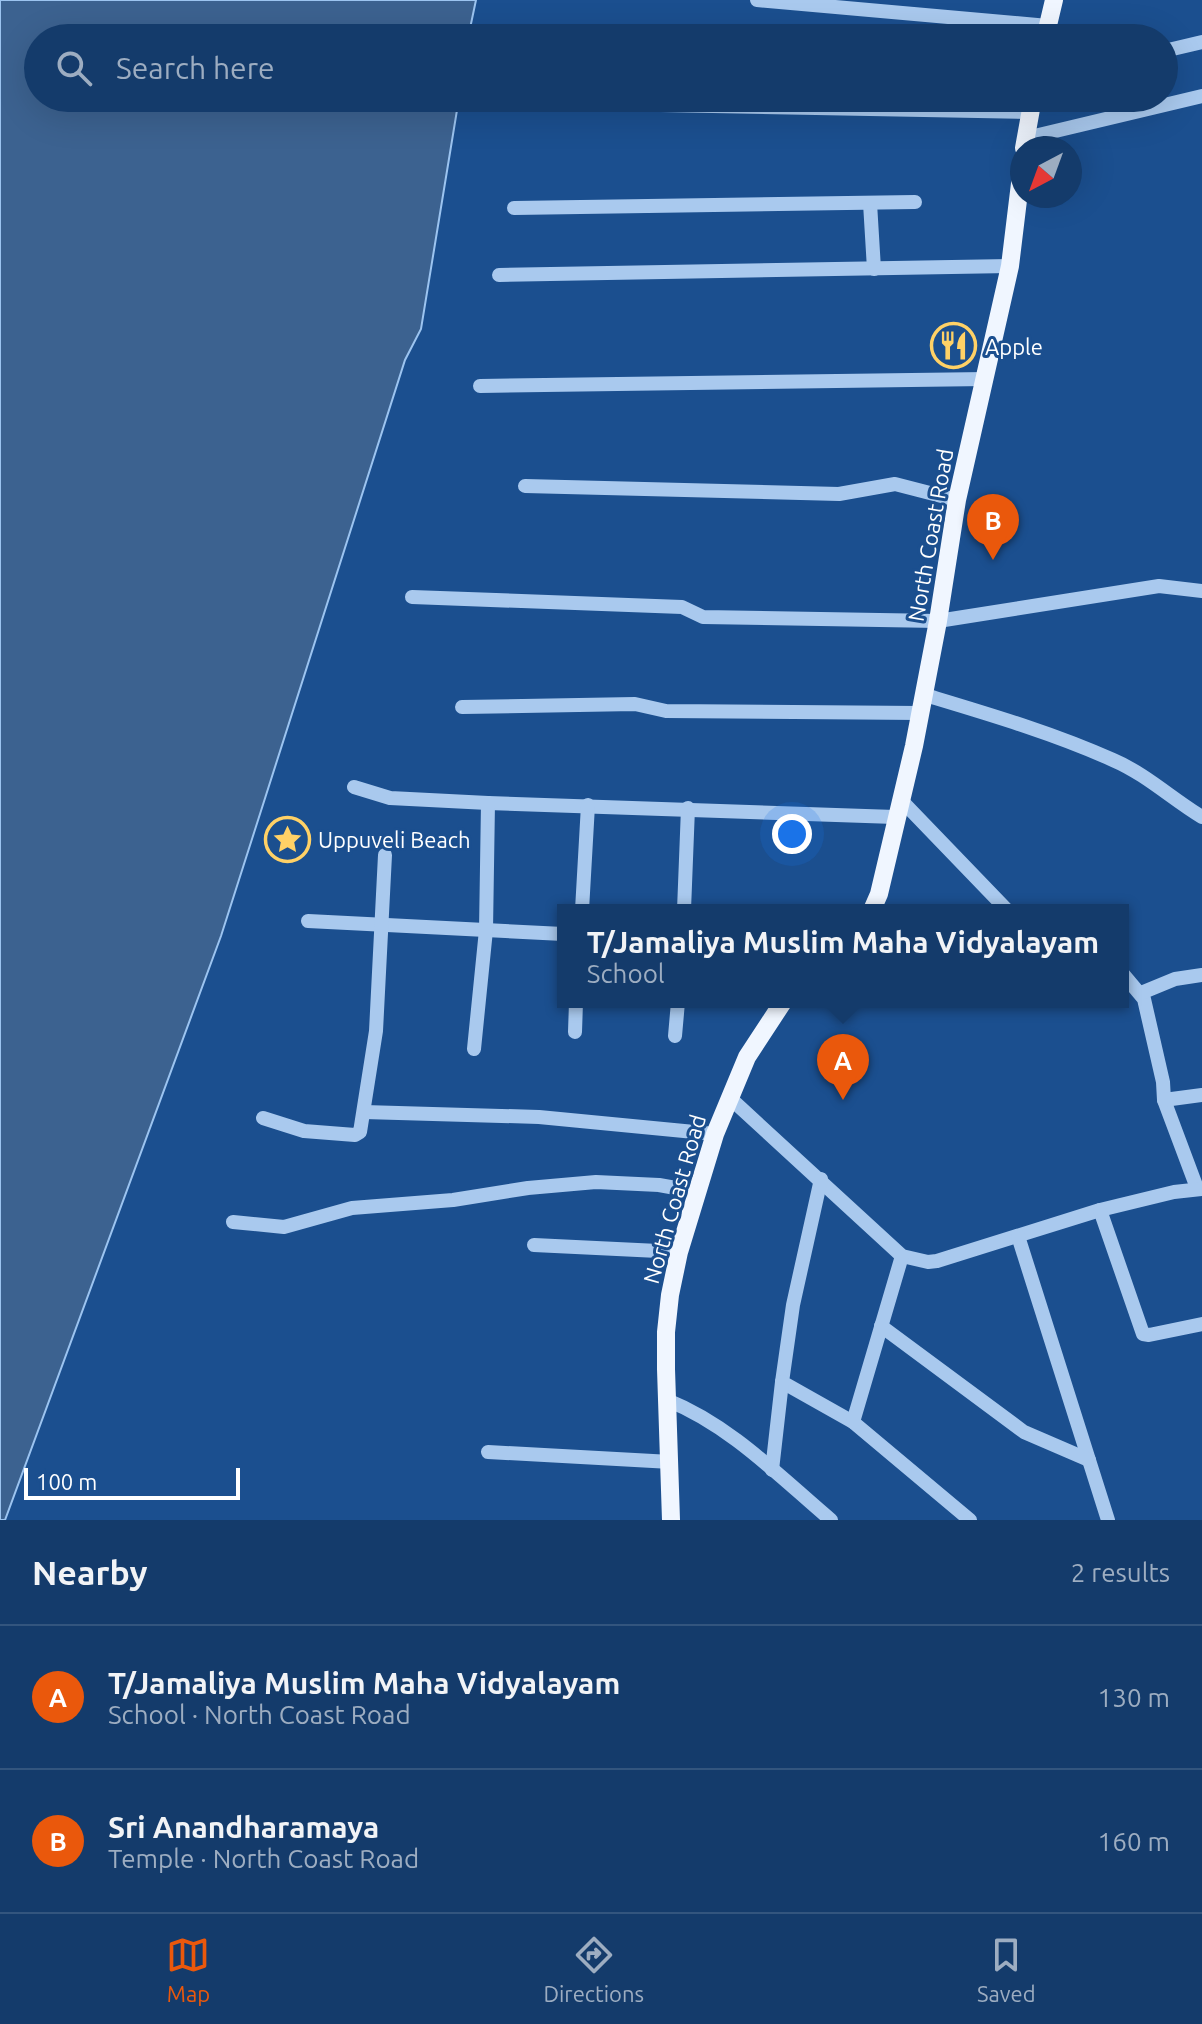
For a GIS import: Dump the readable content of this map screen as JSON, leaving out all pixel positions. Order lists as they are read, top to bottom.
{
  "streets": {
    "main road": ["North Coast Road"]
  },
  "places": {
    "restaurant": ["Apple"],
    "place": ["Uppuveli Beach"]
  },
  "scale_bar": "100 m",
  "north": "bottom left",
  "page": {
    "search": "Search here",
    "pins": ["B", "A"],
    "popup": ["T/Jamaliya Muslim Maha Vidyalayam", "School"],
    "scale": "100 m",
    "heading": ["Nearby", "2 results"],
    "list": [
      {
        "mark": "A",
        "name": "T/Jamaliya Muslim Maha Vidyalayam",
        "note": "School · North Coast Road",
        "value": "130 m"
      },
      {
        "mark": "B",
        "name": "Sri Anandharamaya",
        "note": "Temple · North Coast Road",
        "value": "160 m"
      }
    ],
    "nav": ["Map", "Directions", "Saved"]
  }
}
